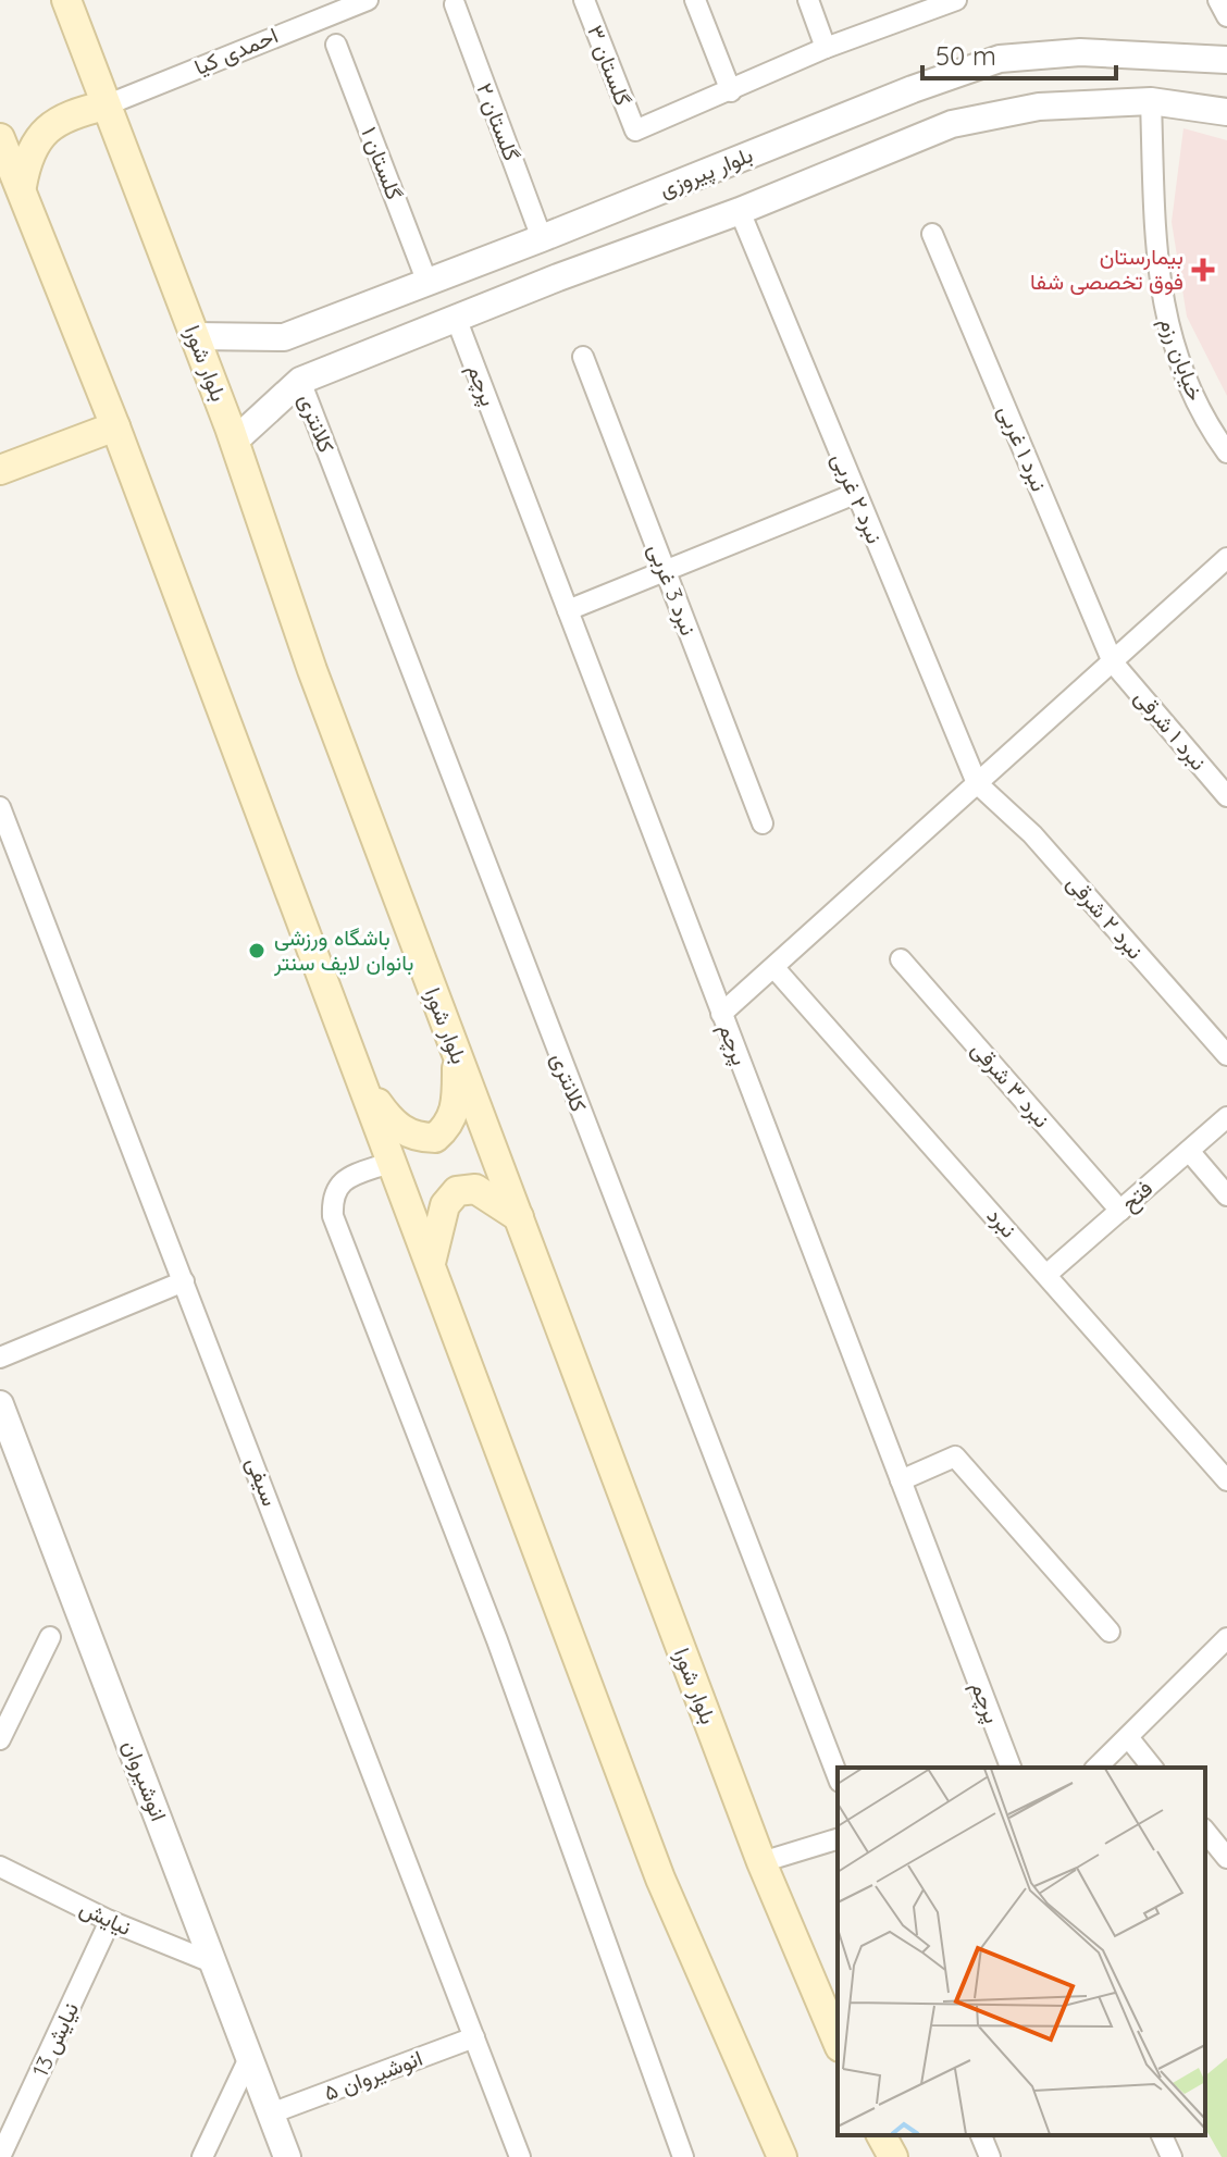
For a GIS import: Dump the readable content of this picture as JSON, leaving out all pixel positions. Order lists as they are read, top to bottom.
{
  "streets": {
    "main road": ["بلوار شورا"],
    "street": [
      "احمدی کیا",
      "گلستان ۳",
      "گلستان ۲",
      "گلستان ۱",
      "بلوار پیروزی",
      "خیابان رزم",
      "پرچم",
      "کلانتری",
      "نبرد ۱ غربی",
      "نبرد ۲ غربی",
      "نبرد 3 غربی",
      "نبرد ۱ شرقی",
      "نبرد ۲ شرقی",
      "نبرد ۳ شرقی",
      "فتح",
      "نبرد",
      "سیفی",
      "انوشیروان",
      "نیایش",
      "نیایش 13",
      "انوشیروان ۵"
    ]
  },
  "crossings": [
    ["احمدی کیا", "بلوار شورا"],
    ["گلستان ۲", "بلوار پیروزی"],
    ["گلستان ۱", "بلوار پیروزی"],
    ["بلوار پیروزی", "بلوار شورا"],
    ["نبرد ۱ غربی", "نبرد ۱ شرقی"],
    ["نبرد ۲ غربی", "نبرد ۲ شرقی"],
    ["نبرد ۳ شرقی", "فتح"],
    ["فتح", "نبرد"],
    ["سیفی", "انوشیروان ۵"],
    ["انوشیروان", "نیایش"],
    ["انوشیروان", "انوشیروان ۵"],
    ["نیایش", "نیایش 13"]
  ],
  "places": {
    "health": ["بیمارستان فوق تخصصی شفا"],
    "other": ["باشگاه ورزشی بانوان لایف سنتر"]
  },
  "scale_bar": "50 m"
}
